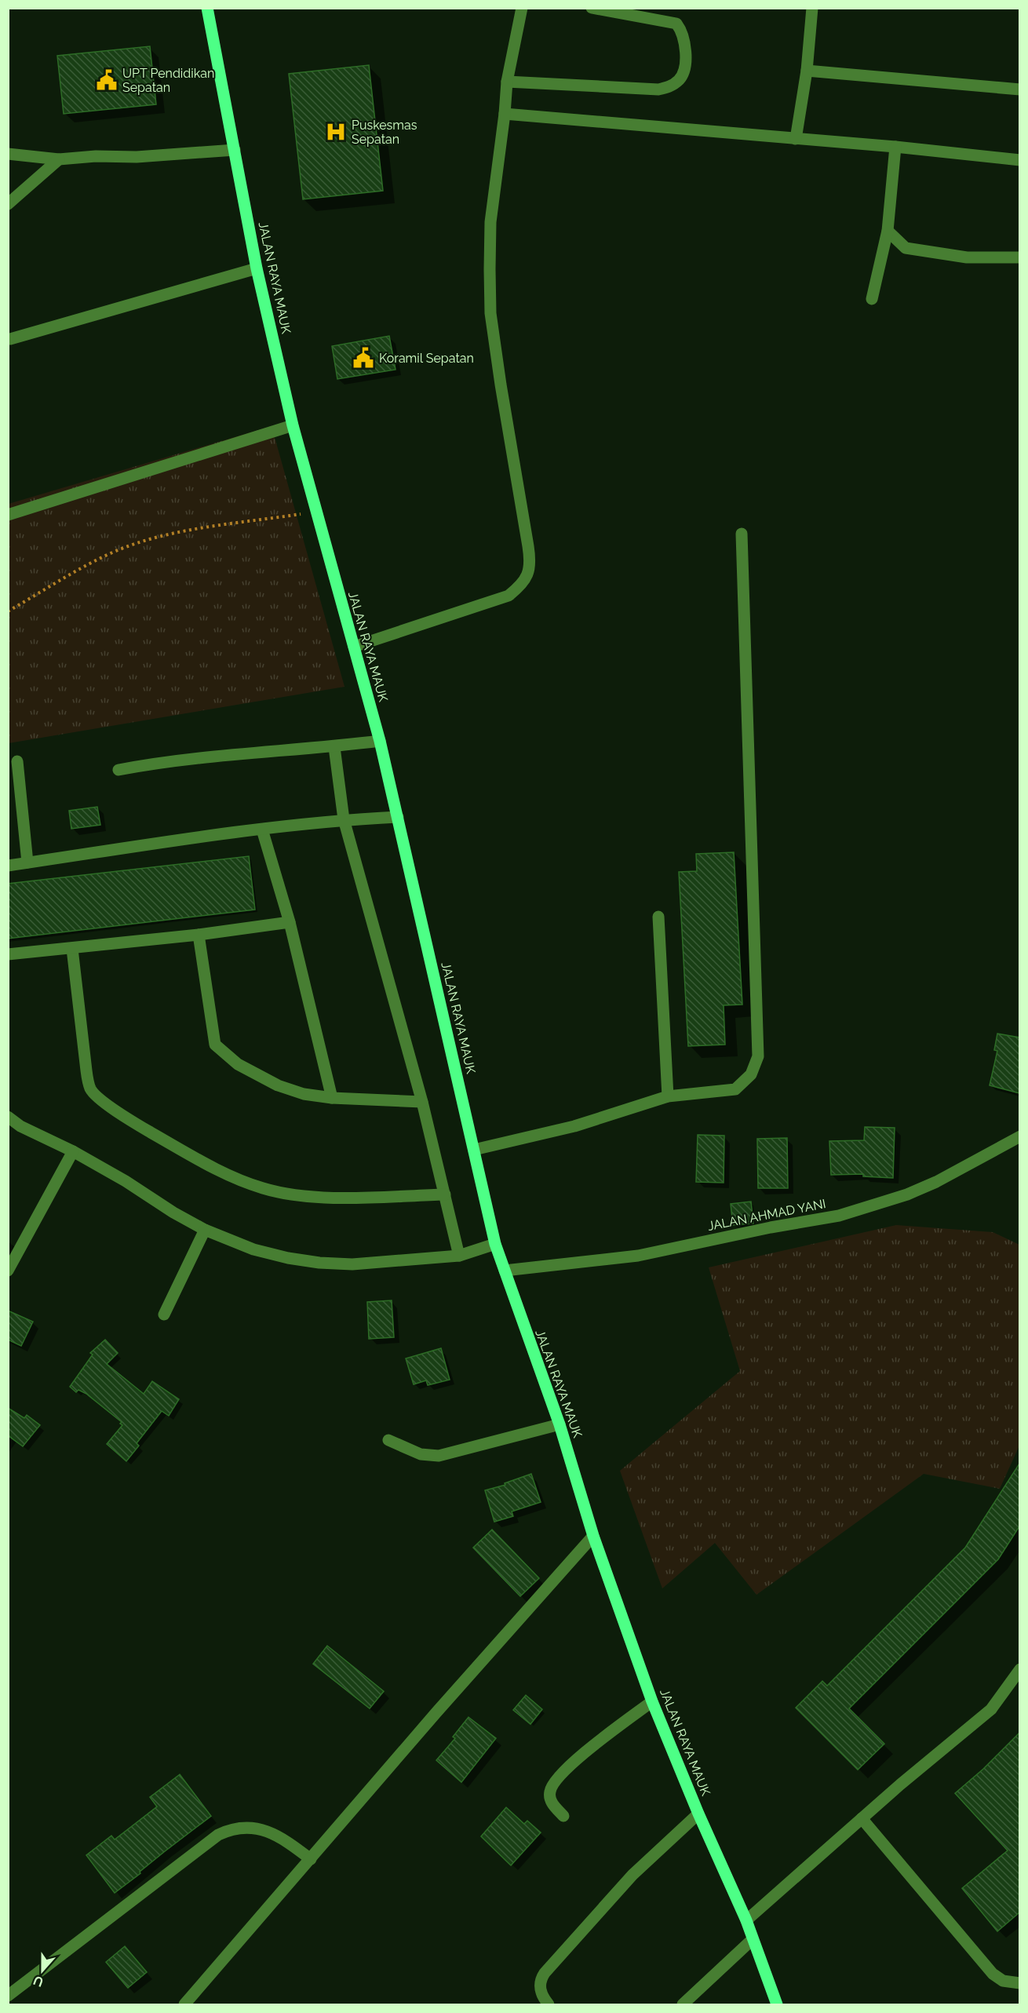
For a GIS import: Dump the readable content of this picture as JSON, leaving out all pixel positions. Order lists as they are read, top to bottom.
{
  "streets": {
    "main road": ["JALAN RAYA MAUK"],
    "street": ["JALAN AHMAD YANI"]
  },
  "crossings": [
    ["JALAN RAYA MAUK", "JALAN AHMAD YANI"]
  ],
  "places": {
    "public building": ["UPT Pendidikan Sepatan", "Koramil Sepatan"],
    "hospital": ["Puskesmas Sepatan"]
  },
  "north": "bottom"
}
